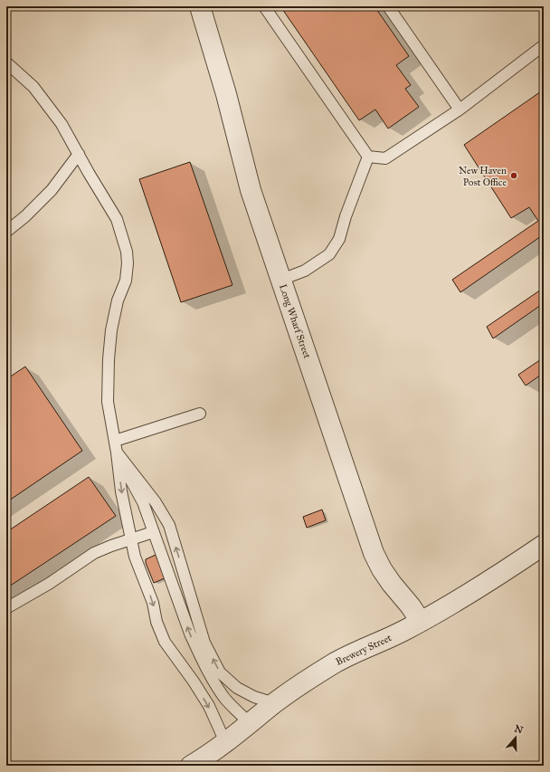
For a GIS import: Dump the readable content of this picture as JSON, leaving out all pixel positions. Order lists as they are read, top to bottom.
{
  "streets": {
    "street": ["Long Wharf Street", "Brewery Street"]
  },
  "crossings": [
    ["Long Wharf Street", "Brewery Street"]
  ],
  "places": ["New Haven Post Office"],
  "north": "top"
}
